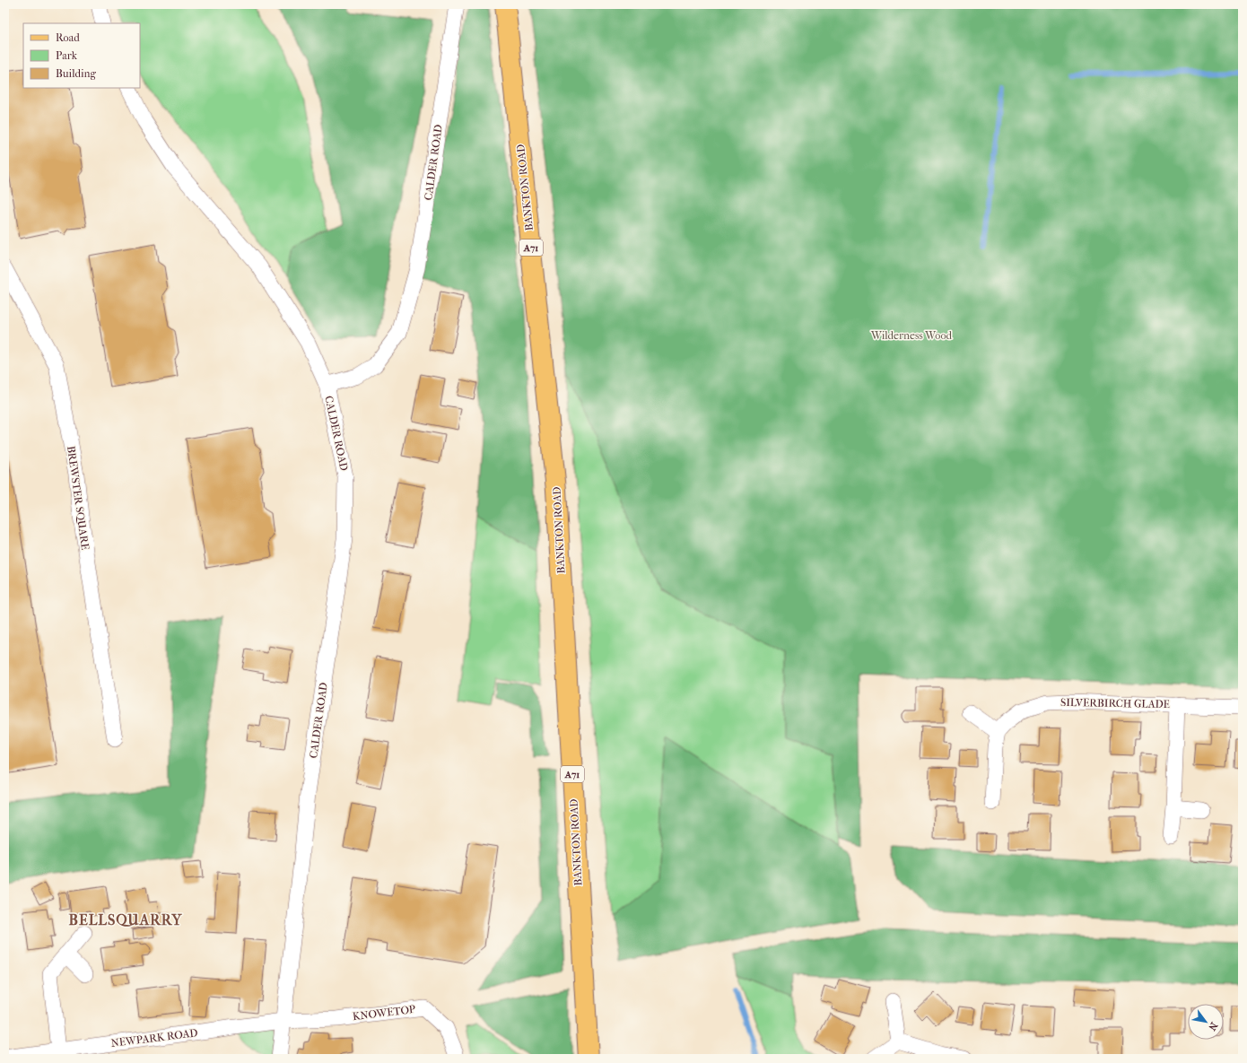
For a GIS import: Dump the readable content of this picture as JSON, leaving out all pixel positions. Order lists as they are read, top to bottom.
{
  "streets": {
    "main road": ["BANKTON ROAD", "A71"],
    "street": [
      "CALDER ROAD",
      "BREWSTER SQUARE",
      "SILVERBIRCH GLADE",
      "KNOWETOP",
      "NEWPARK ROAD"
    ]
  },
  "crossings": [
    ["CALDER ROAD", "KNOWETOP"],
    ["CALDER ROAD", "NEWPARK ROAD"],
    ["KNOWETOP", "NEWPARK ROAD"]
  ],
  "districts": ["BELLSQUARRY"],
  "parks": ["Wilderness Wood"],
  "legend": ["Road", "Park", "Building"],
  "north": "bottom right"
}
